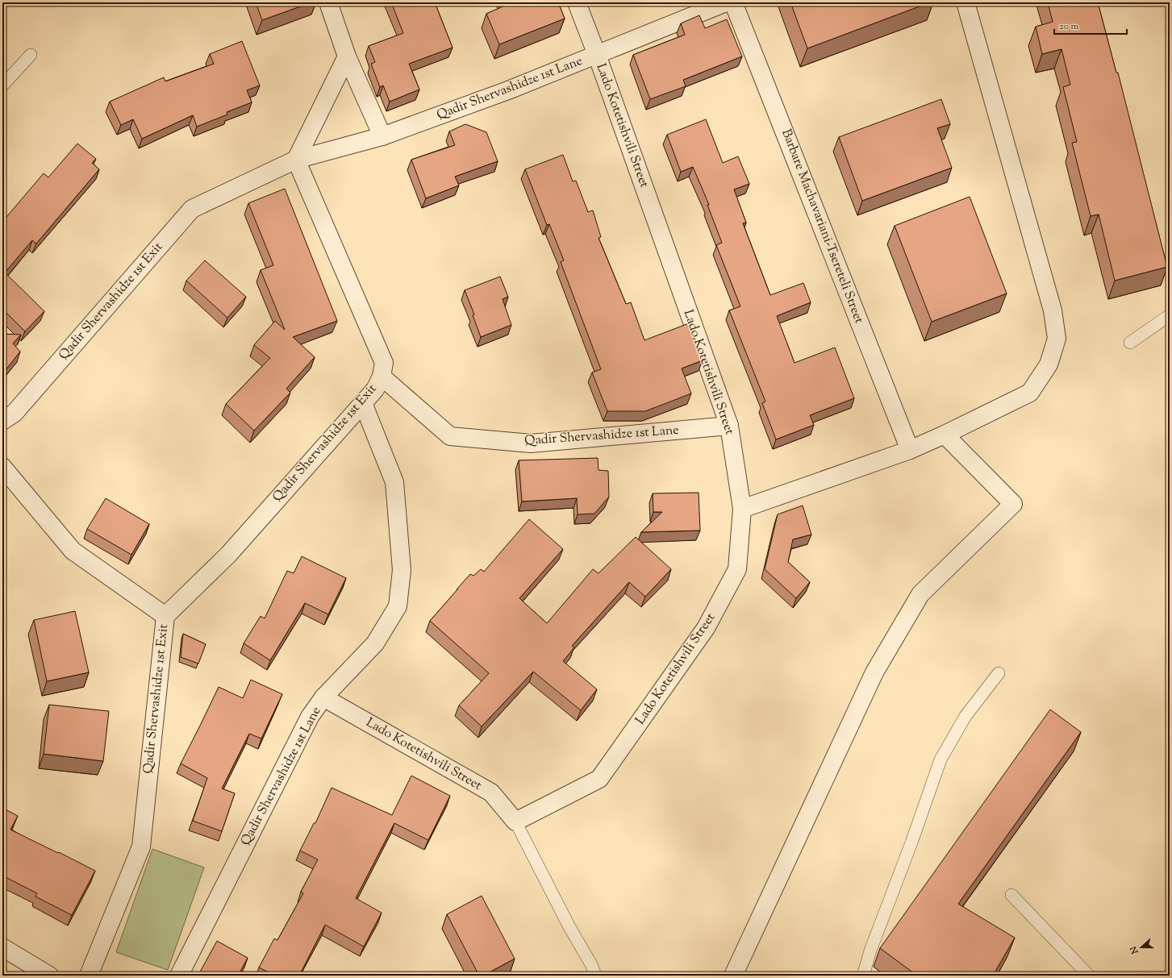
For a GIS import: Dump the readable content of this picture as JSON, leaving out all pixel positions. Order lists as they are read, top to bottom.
{
  "streets": {
    "street": [
      "Qadir Shervashidze 1st Lane",
      "Lado Kotetishvili Street",
      "Barbare Machavariani-Tsereteli Street",
      "Qadir Shervashidze 1st Exit"
    ]
  },
  "crossings": [
    ["Qadir Shervashidze 1st Lane", "Lado Kotetishvili Street"],
    ["Qadir Shervashidze 1st Lane", "Qadir Shervashidze 1st Exit"]
  ],
  "scale_bar": "20 m",
  "north": "left"
}
